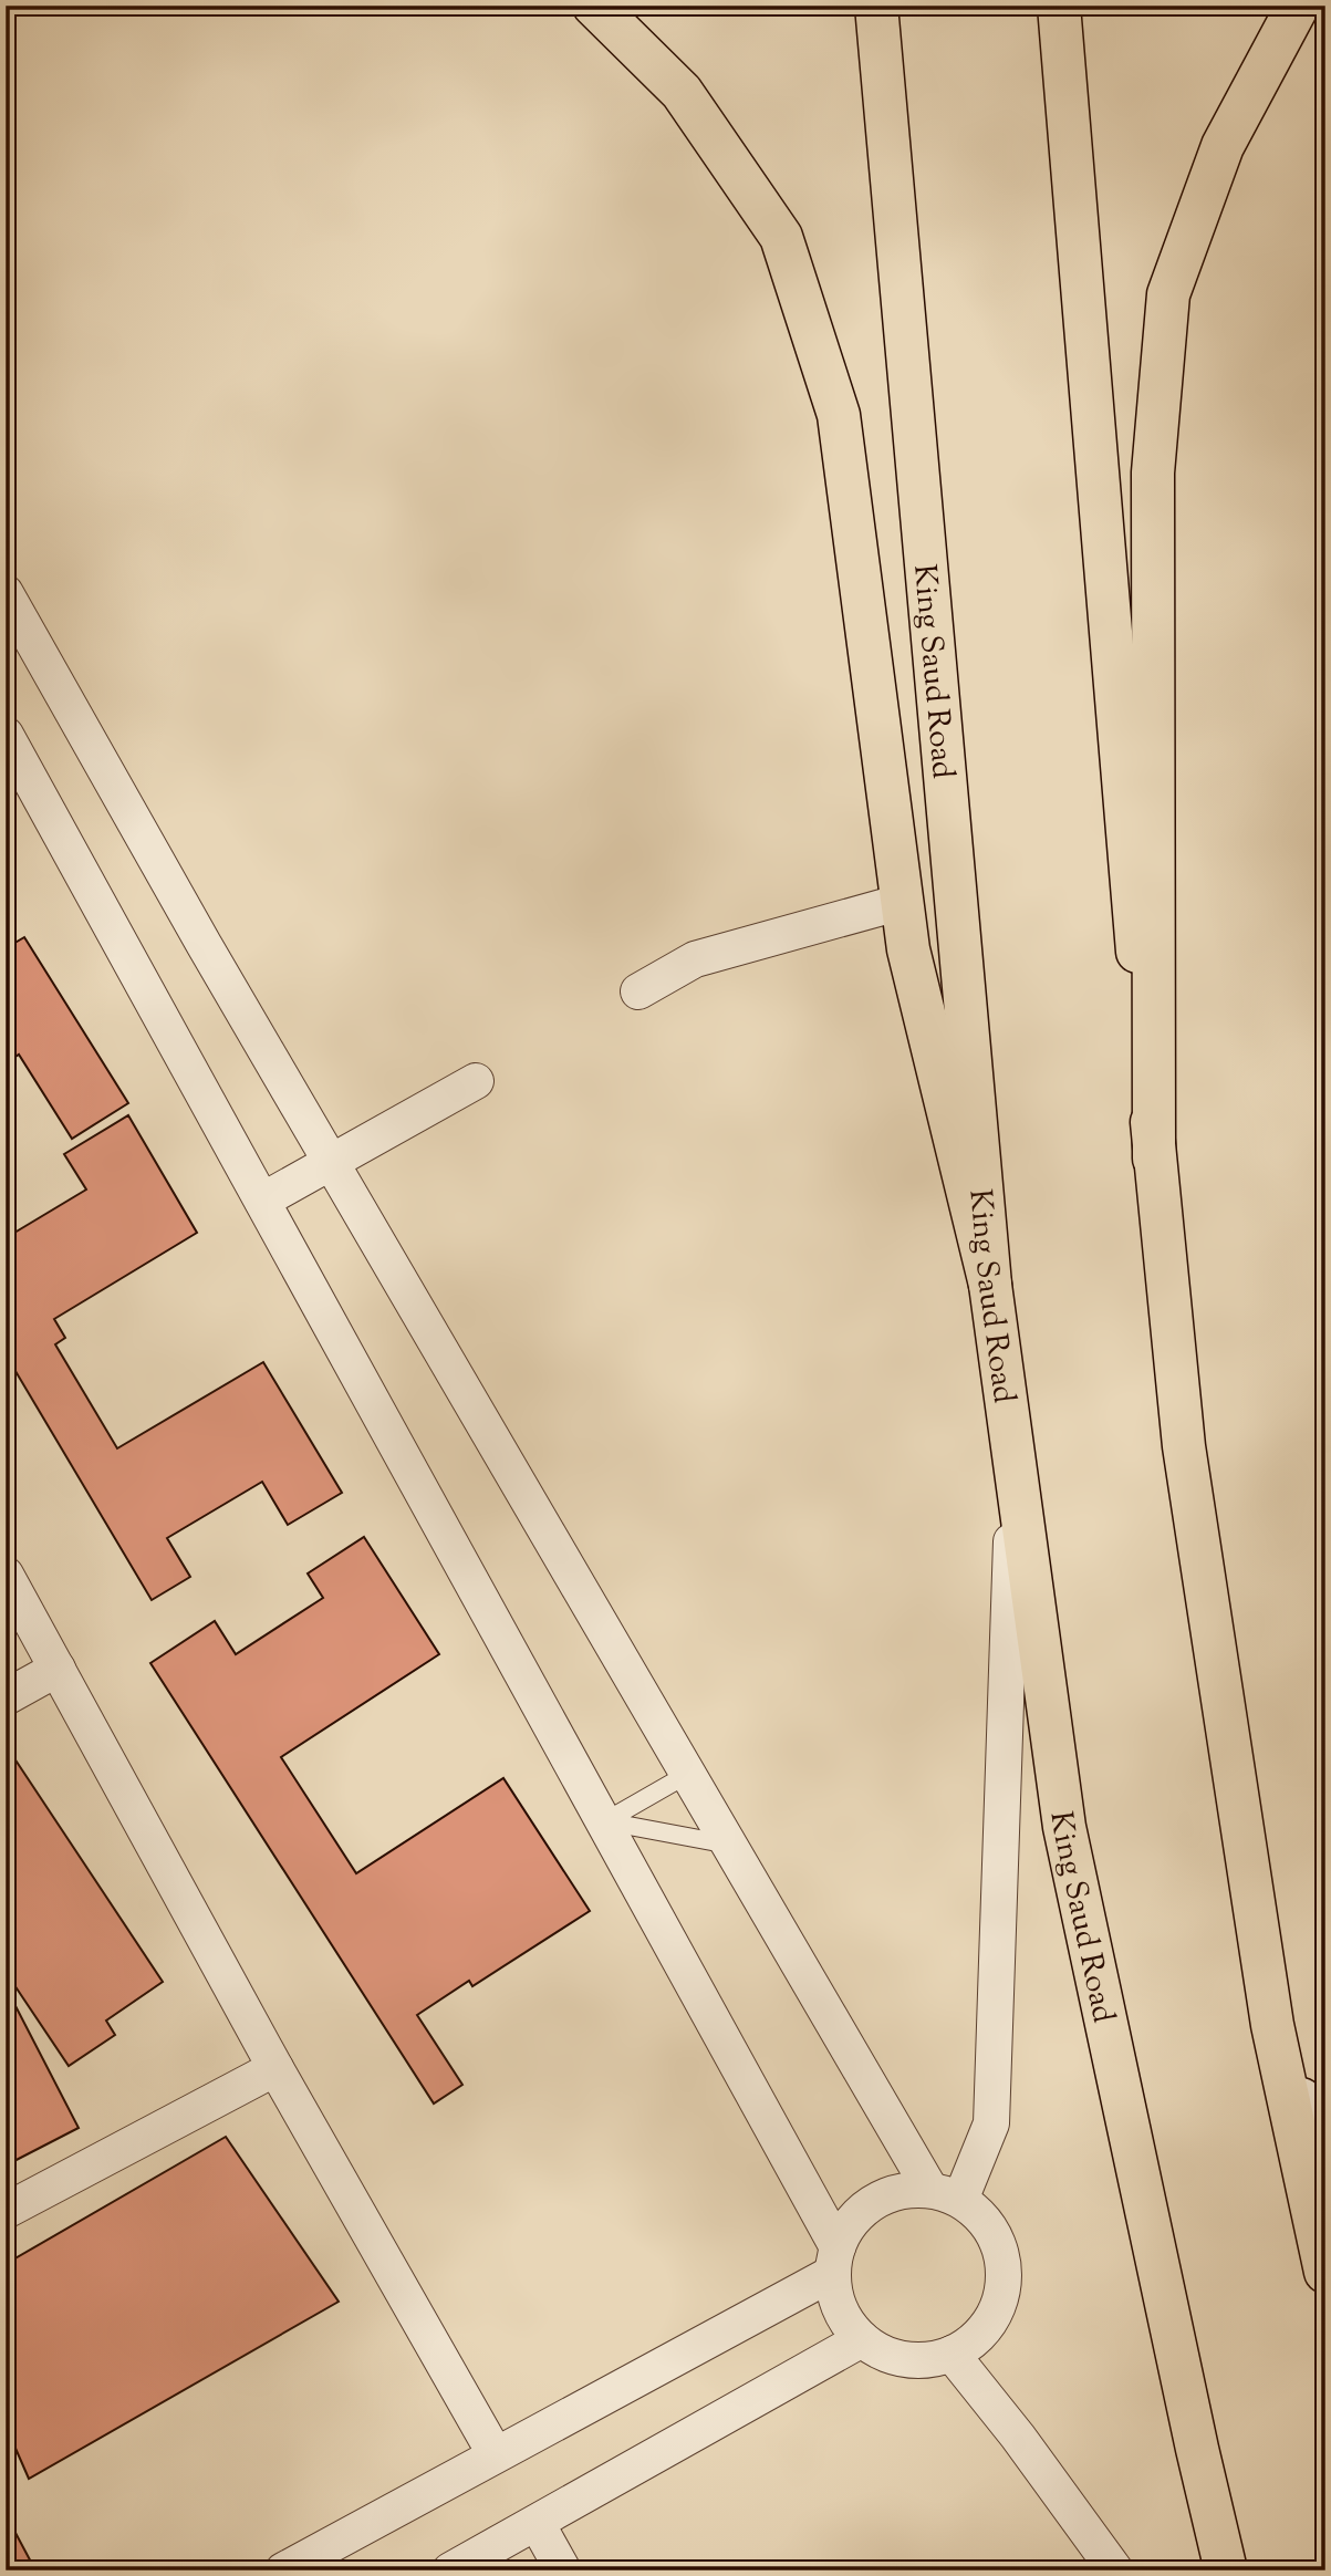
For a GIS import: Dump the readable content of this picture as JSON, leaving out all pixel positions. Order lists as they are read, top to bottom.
{
  "streets": {
    "main road": ["King Saud Road"]
  }
}
